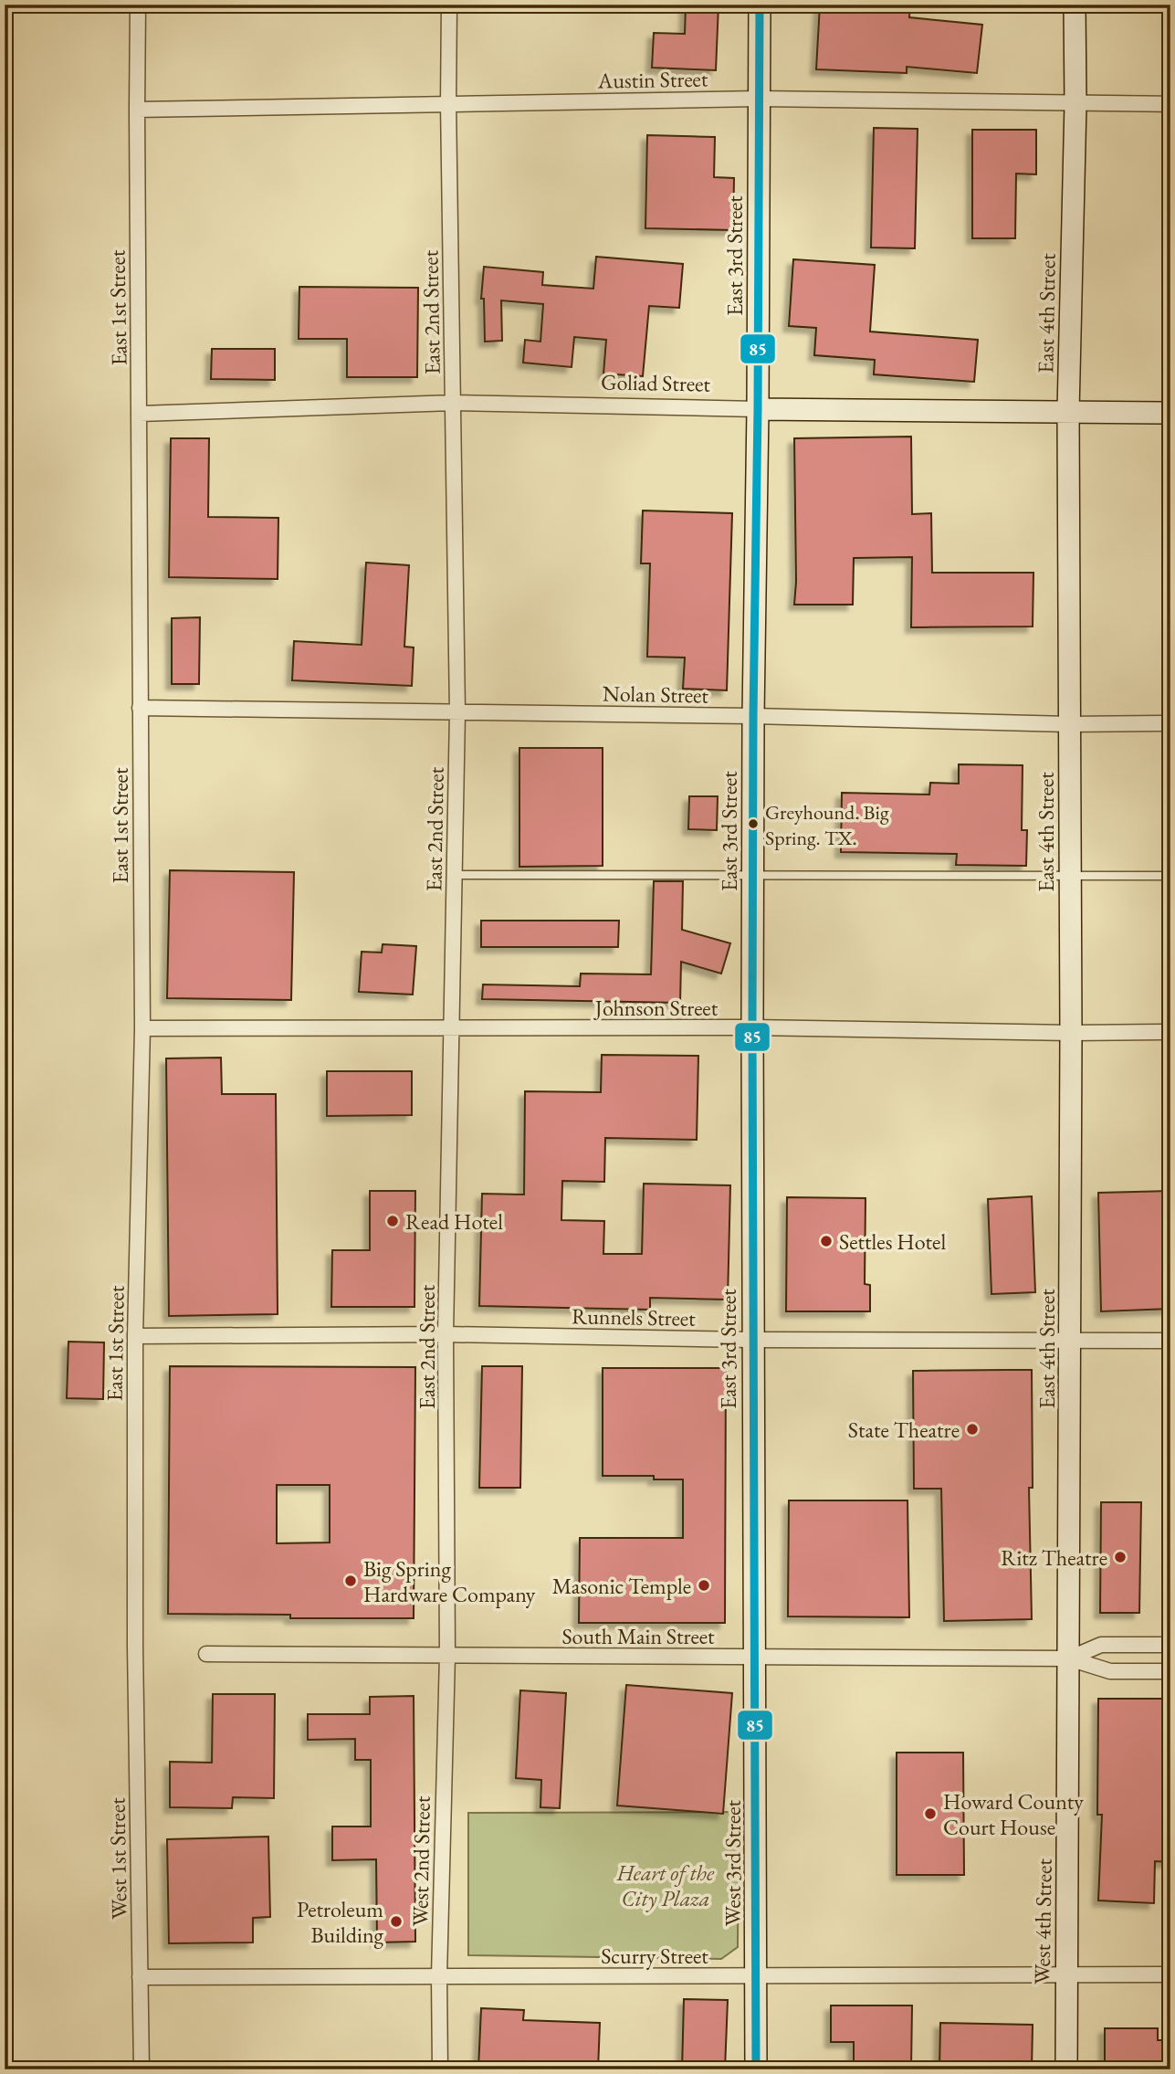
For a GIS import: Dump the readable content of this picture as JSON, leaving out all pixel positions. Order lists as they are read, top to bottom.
{
  "streets": {
    "main road": [
      "East 3rd Street",
      "East 4th Street",
      "Goliad Street",
      "West 3rd Street",
      "West 4th Street"
    ],
    "street": [
      "Austin Street",
      "East 1st Street",
      "East 2nd Street",
      "Nolan Street",
      "Johnson Street",
      "Runnels Street",
      "South Main Street",
      "West 1st Street",
      "West 2nd Street",
      "Scurry Street"
    ]
  },
  "crossings": [
    ["Austin Street", "East 3rd Street"],
    ["Austin Street", "East 1st Street"],
    ["Austin Street", "East 2nd Street"],
    ["Austin Street", "East 4th Street"],
    ["East 3rd Street", "Goliad Street"],
    ["East 3rd Street", "Nolan Street"],
    ["East 3rd Street", "Johnson Street"],
    ["East 3rd Street", "Runnels Street"],
    ["East 3rd Street", "South Main Street"],
    ["East 3rd Street", "West 3rd Street"],
    ["East 1st Street", "Goliad Street"],
    ["East 1st Street", "Nolan Street"],
    ["East 1st Street", "Johnson Street"],
    ["East 1st Street", "Runnels Street"],
    ["East 1st Street", "West 1st Street"],
    ["East 2nd Street", "Goliad Street"],
    ["East 2nd Street", "Nolan Street"],
    ["East 2nd Street", "Johnson Street"],
    ["East 2nd Street", "Runnels Street"],
    ["East 2nd Street", "South Main Street"],
    ["East 2nd Street", "West 2nd Street"],
    ["East 4th Street", "Goliad Street"],
    ["East 4th Street", "Nolan Street"],
    ["East 4th Street", "Johnson Street"],
    ["East 4th Street", "Runnels Street"],
    ["East 4th Street", "South Main Street"],
    ["East 4th Street", "West 4th Street"],
    ["South Main Street", "West 2nd Street"],
    ["South Main Street", "West 3rd Street"],
    ["South Main Street", "West 4th Street"],
    ["West 1st Street", "Scurry Street"],
    ["West 2nd Street", "Scurry Street"],
    ["West 3rd Street", "Scurry Street"],
    ["West 4th Street", "Scurry Street"]
  ],
  "parks": ["Heart of the City Plaza"],
  "places": [
    "Greyhound. Big Spring. TX.",
    "Read Hotel",
    "Settles Hotel",
    "State Theatre",
    "Ritz Theatre",
    "Big Spring Hardware Company",
    "Masonic Temple",
    "Howard County Court House",
    "Petroleum Building"
  ],
  "lines": ["transit line 85"]
}
